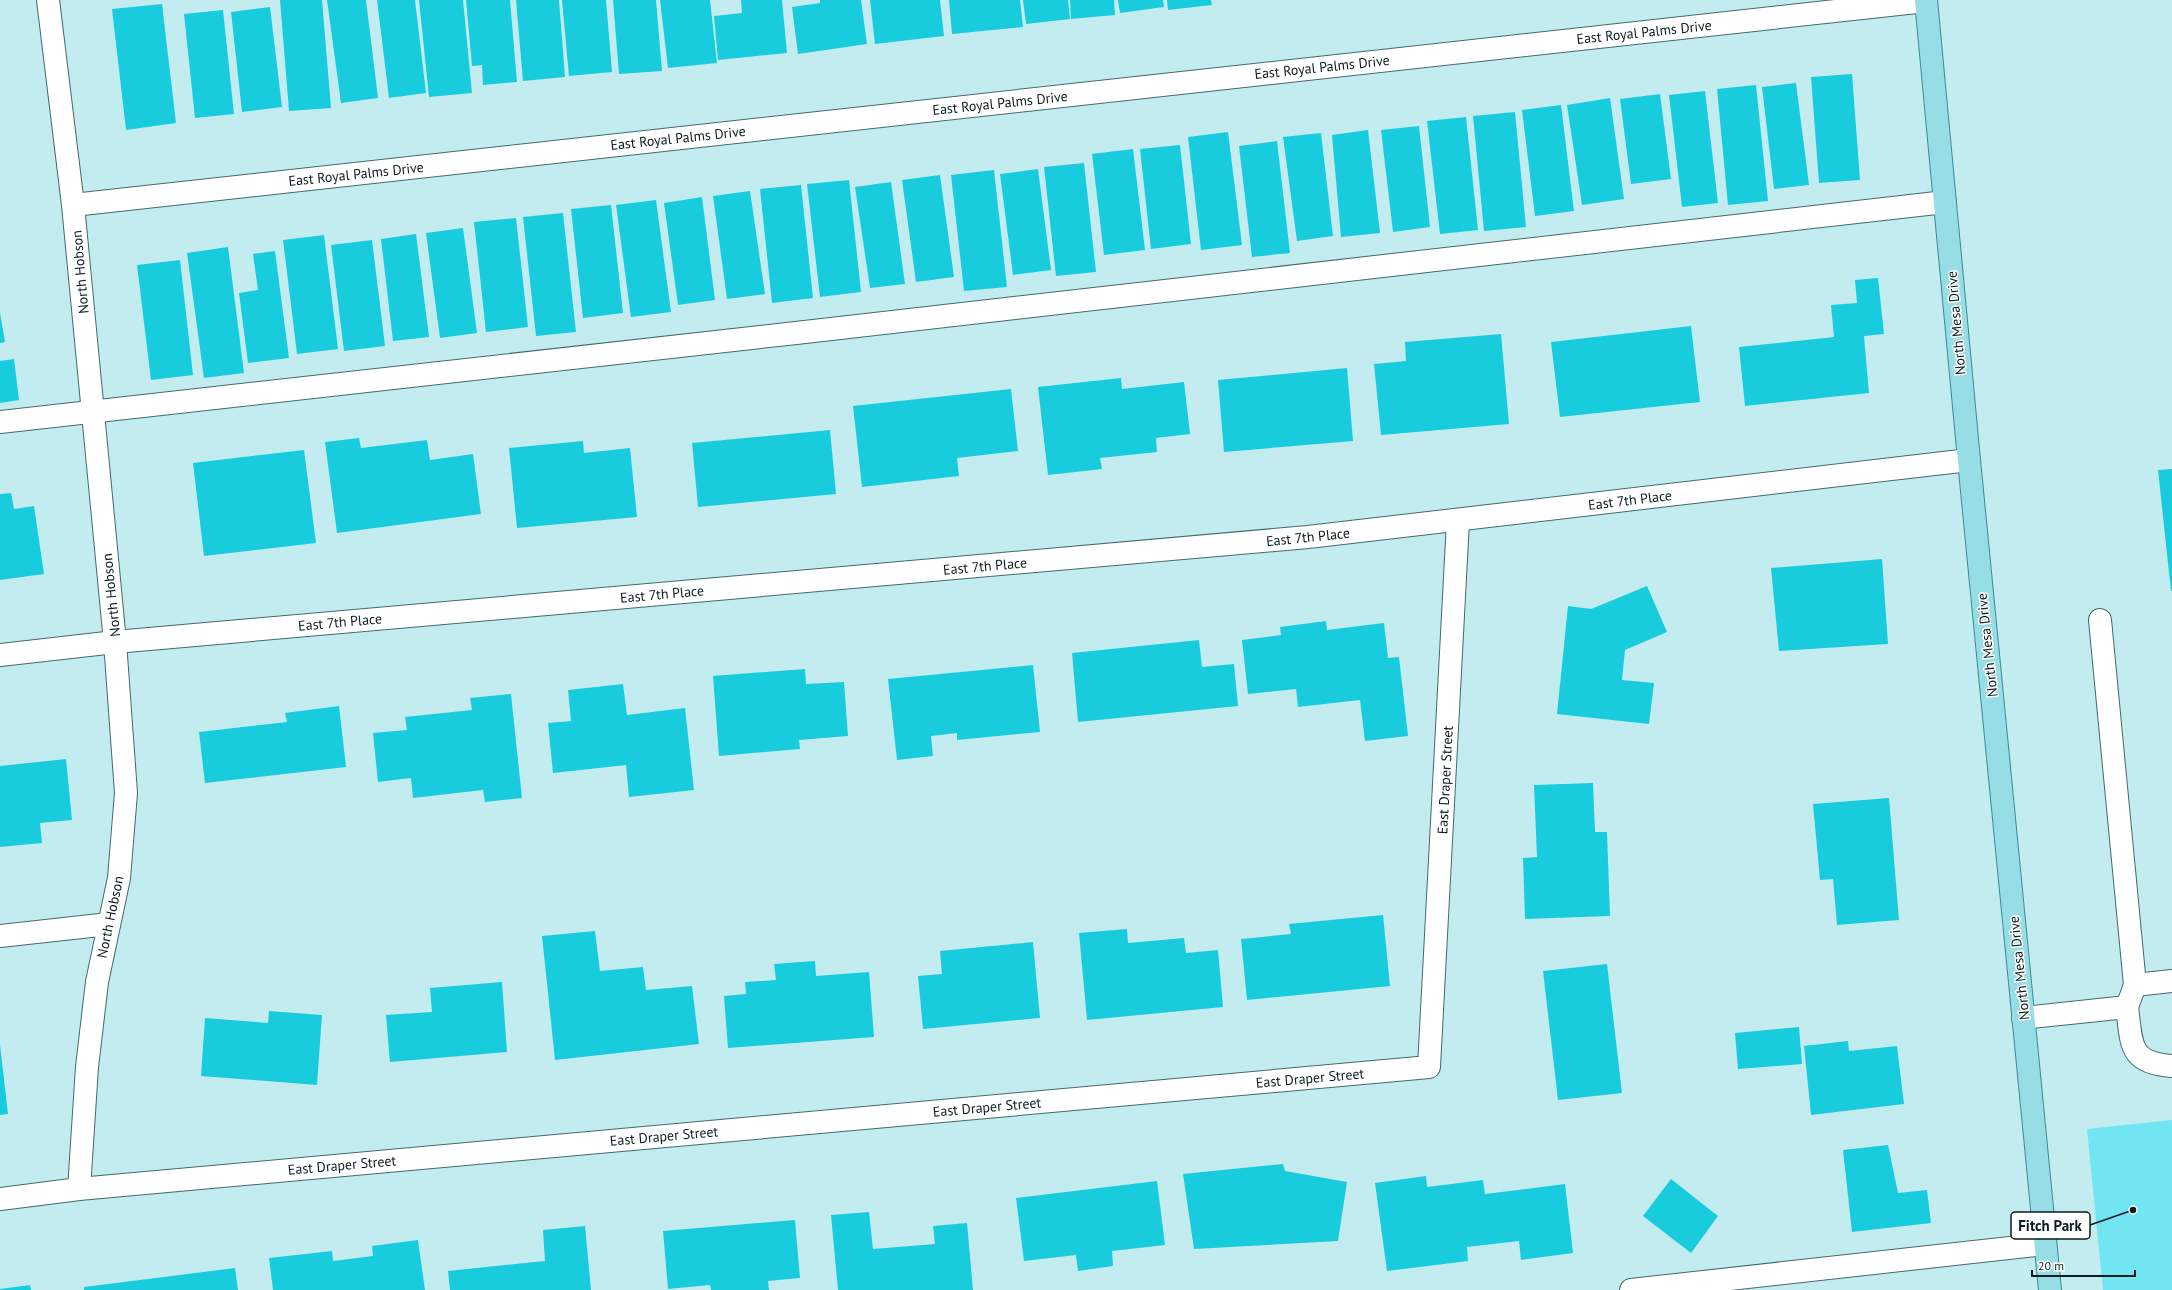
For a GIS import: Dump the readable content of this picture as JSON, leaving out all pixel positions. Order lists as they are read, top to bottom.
{
  "streets": {
    "main road": ["North Mesa Drive"],
    "street": [
      "East Royal Palms Drive",
      "North Hobson",
      "East 7th Place",
      "East Draper Street"
    ]
  },
  "crossings": [
    ["East Royal Palms Drive", "North Hobson"],
    ["East Royal Palms Drive", "North Mesa Drive"],
    ["North Hobson", "East 7th Place"],
    ["North Hobson", "East Draper Street"],
    ["North Mesa Drive", "East 7th Place"],
    ["East 7th Place", "East Draper Street"]
  ],
  "places": ["Fitch Park"],
  "scale_bar": "20 m"
}
